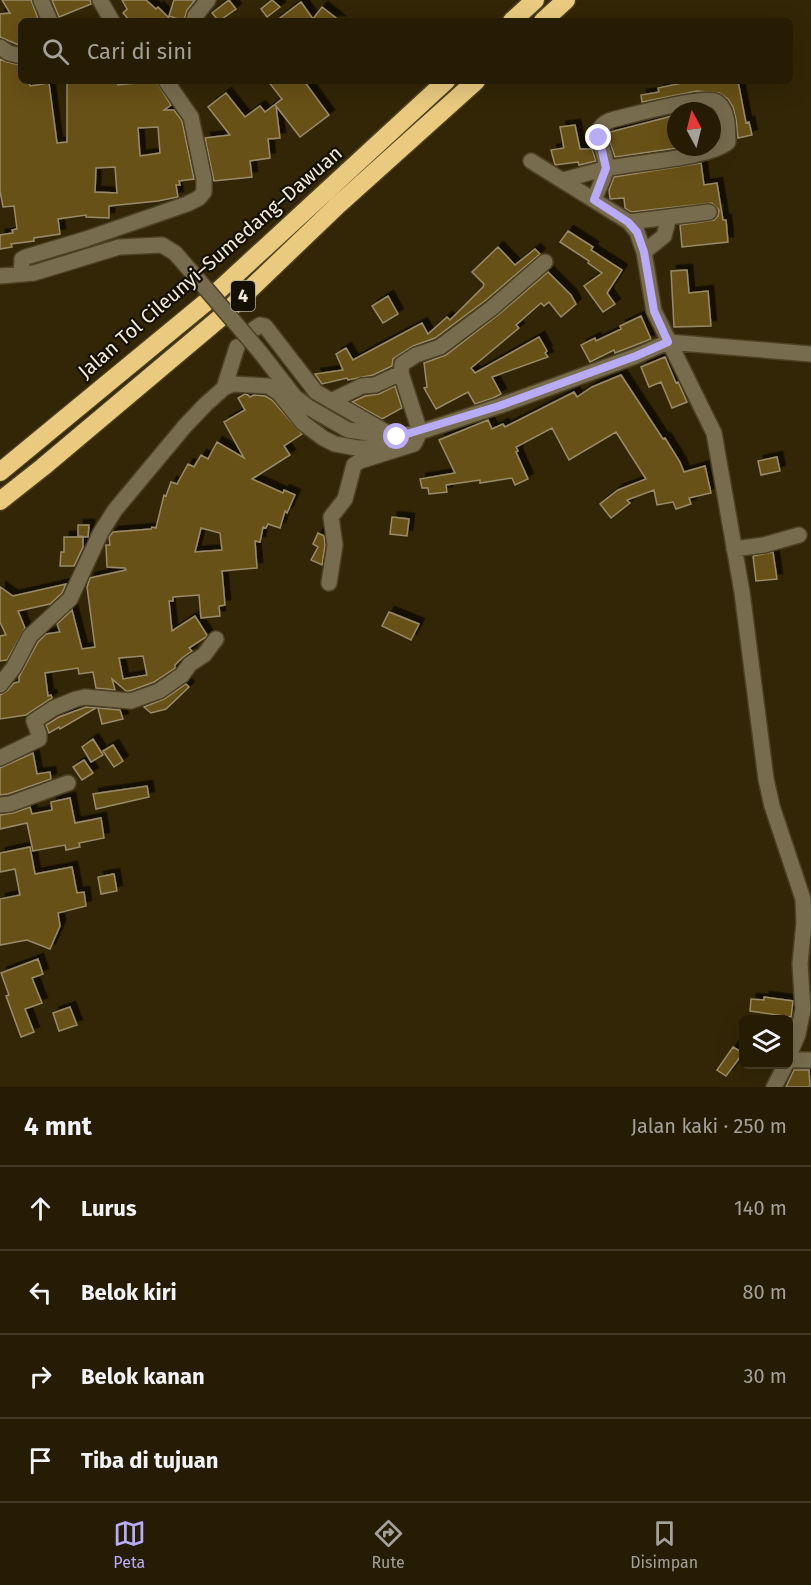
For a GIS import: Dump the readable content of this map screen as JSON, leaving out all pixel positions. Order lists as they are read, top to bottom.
{
  "streets": {
    "highway": ["Jalan Tol Cileunyi–Sumedang–Dawuan", "4"]
  },
  "north": "top",
  "page": {
    "search": "Cari di sini",
    "heading": ["4 mnt", "Jalan kaki · 250 m"],
    "list": [
      ["Lurus", "140 m"],
      ["Belok kiri", "80 m"],
      ["Belok kanan", "30 m"],
      "Tiba di tujuan"
    ],
    "nav": ["Peta", "Rute", "Disimpan"]
  }
}
